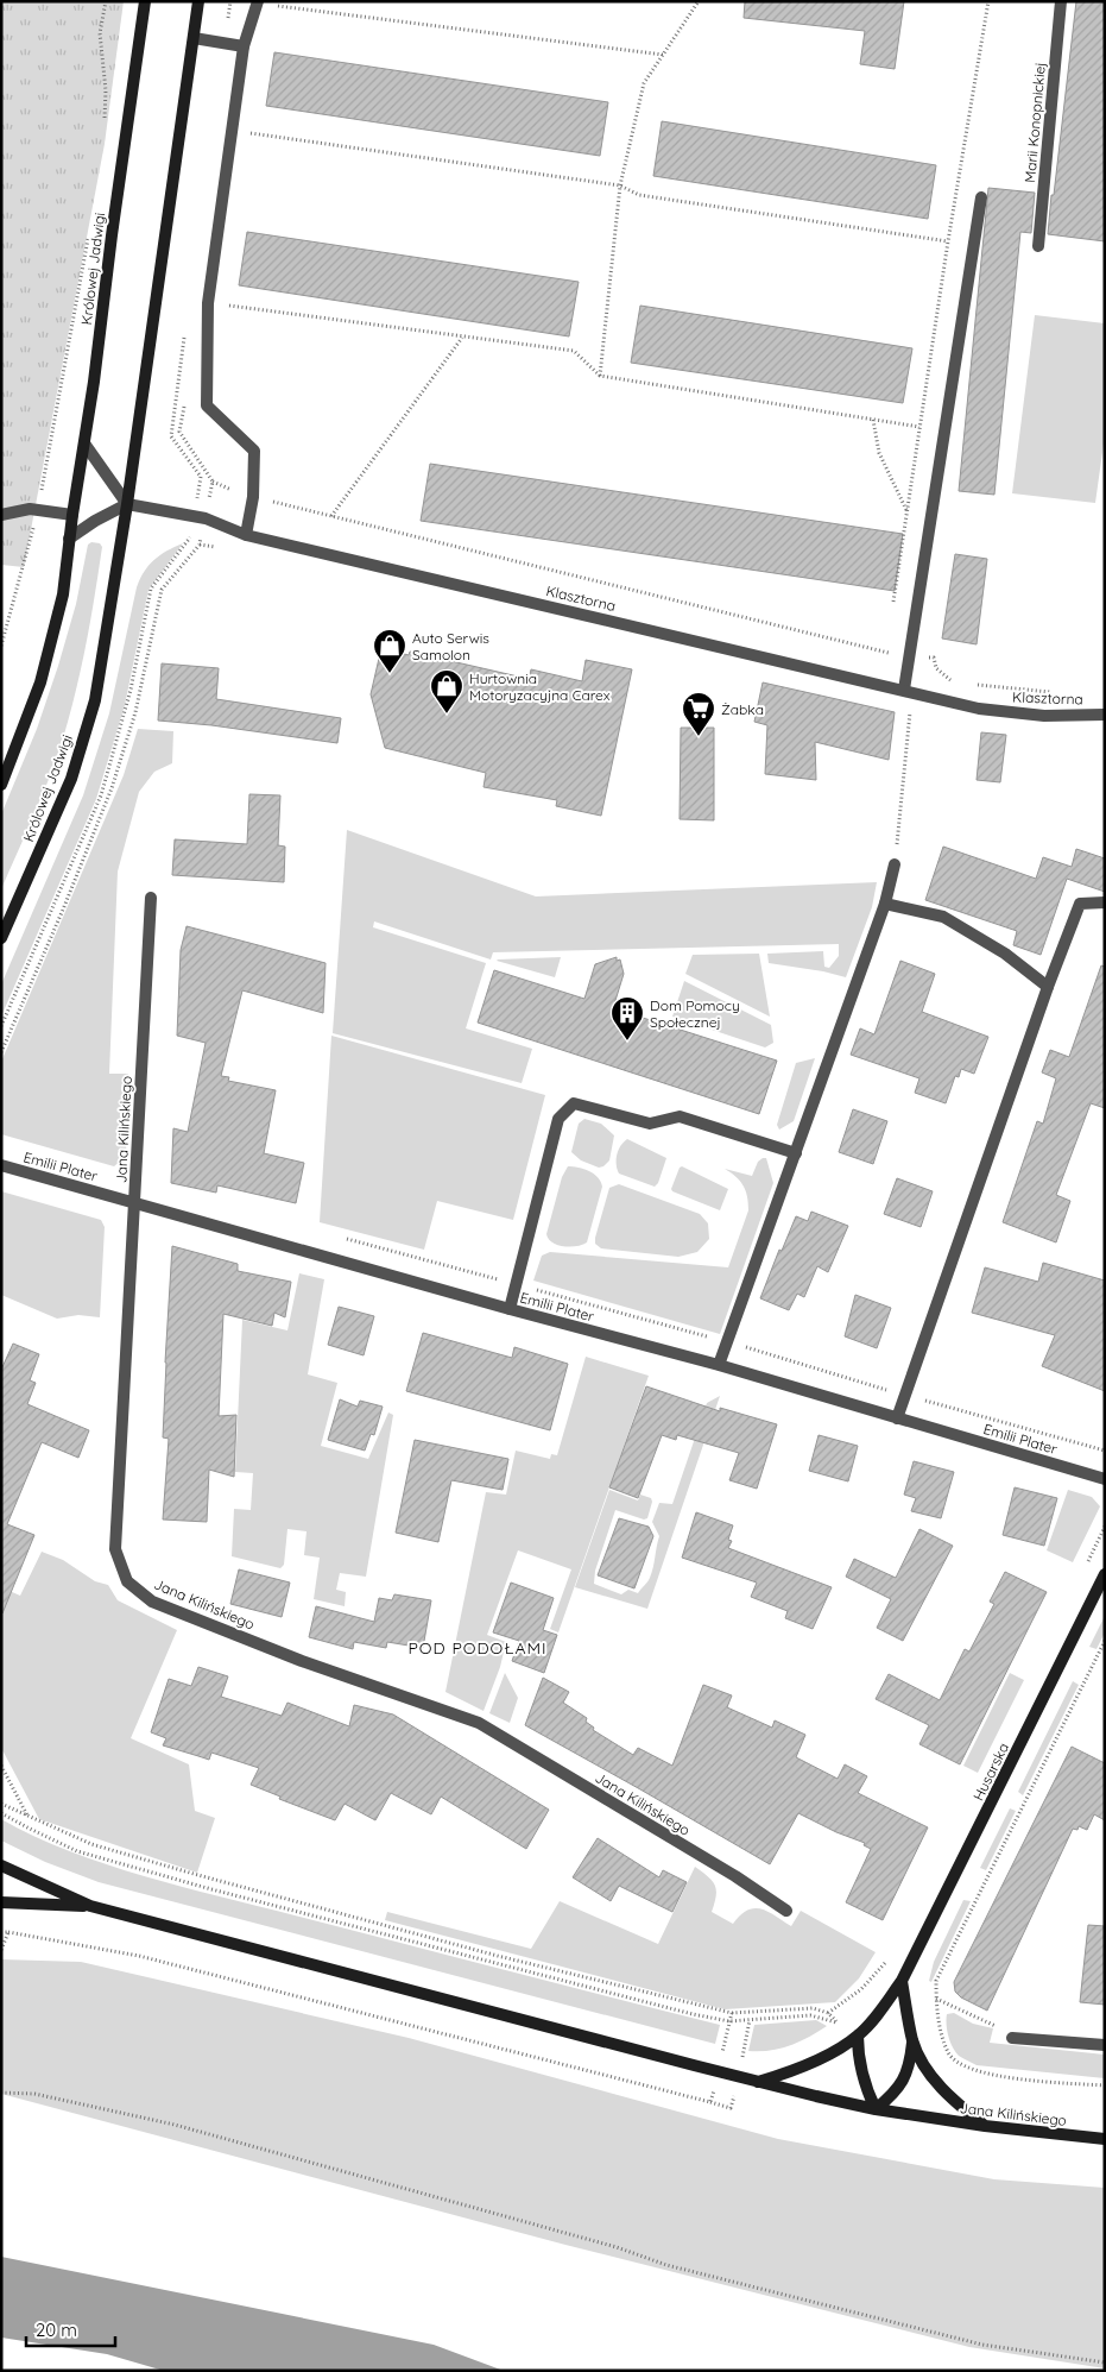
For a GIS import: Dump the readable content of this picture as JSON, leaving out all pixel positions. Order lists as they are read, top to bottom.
{
  "streets": {
    "main road": ["Królowej Jadwigi", "Jana Kilińskiego", "Husarska"],
    "street": ["Marii Konopnickiej", "Klasztorna", "Emilii Plater"]
  },
  "crossings": [
    ["Królowej Jadwigi", "Klasztorna"],
    ["Jana Kilińskiego", "Emilii Plater"],
    ["Jana Kilińskiego", "Husarska"]
  ],
  "districts": ["POD PODOŁAMI"],
  "places": {
    "shop": ["Auto Serwis Samolon", "Hurtownia Motoryzacyjna Carex"],
    "supermarket": ["Żabka"],
    "building": ["Dom Pomocy Społecznej"]
  },
  "scale_bar": "20 m"
}
